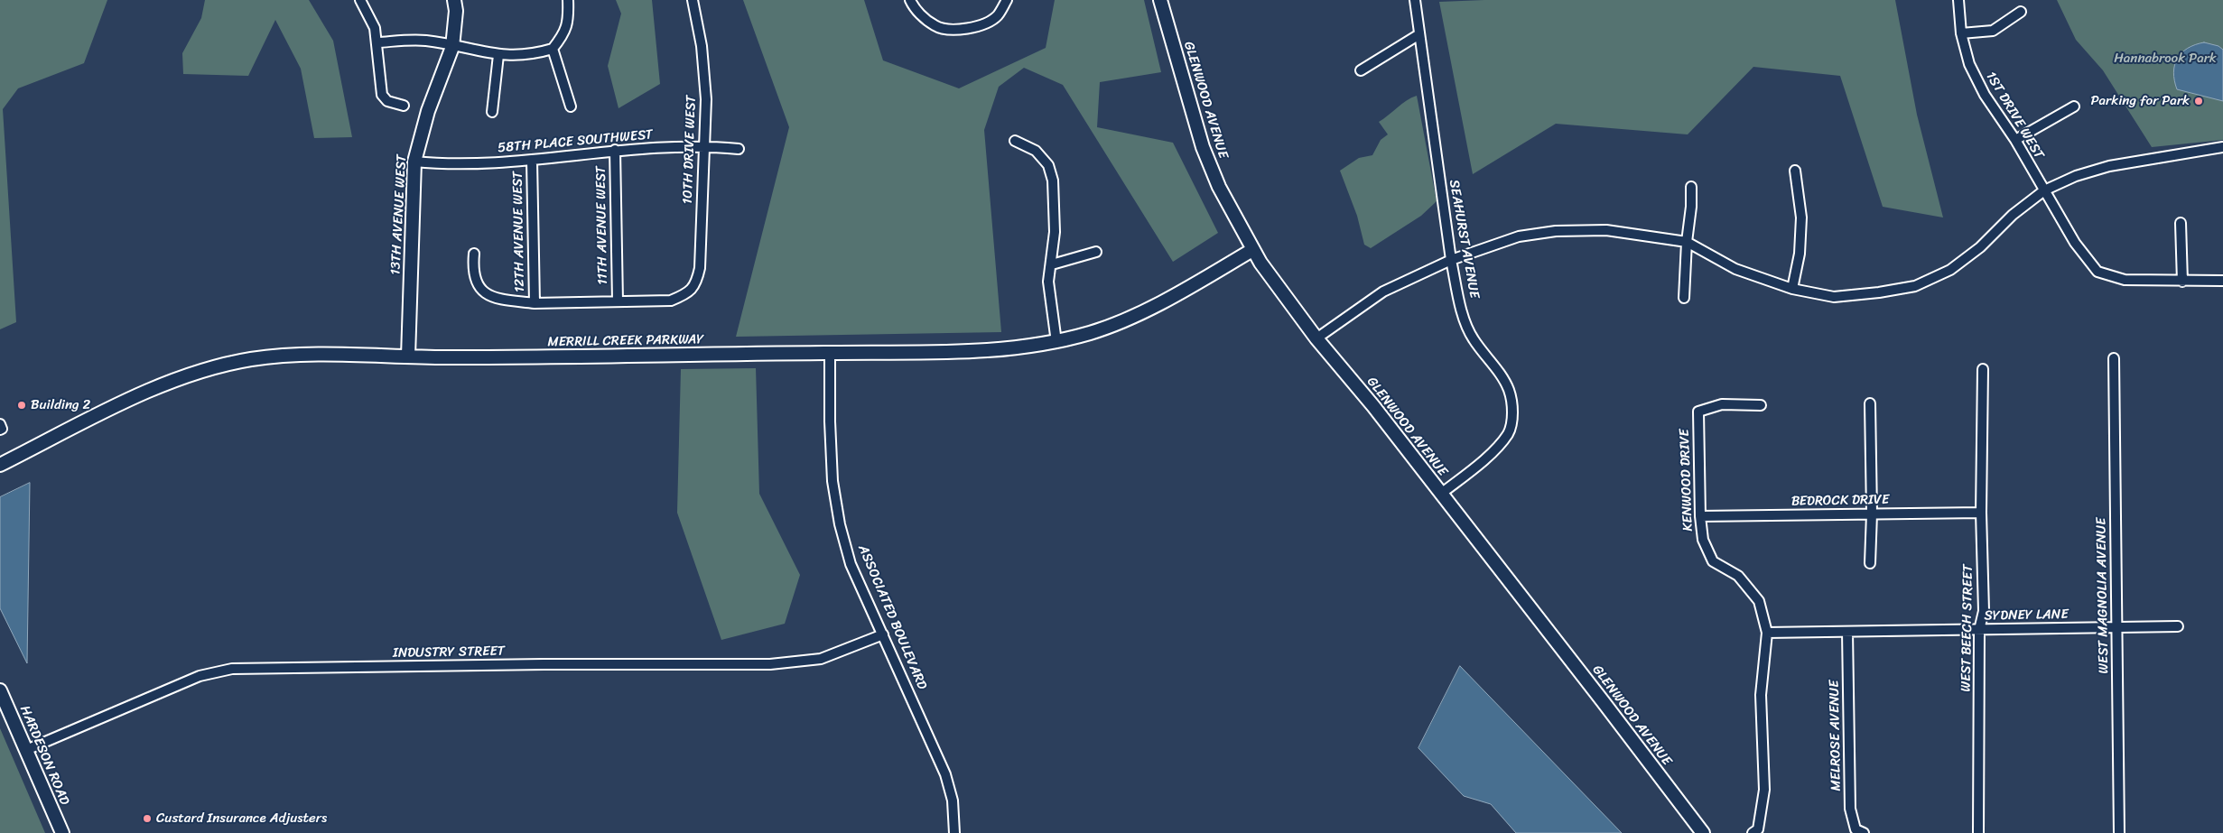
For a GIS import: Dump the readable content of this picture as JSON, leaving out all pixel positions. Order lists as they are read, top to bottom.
{
  "streets": {
    "street": [
      "GLENWOOD AVENUE",
      "1ST DRIVE WEST",
      "58TH PLACE SOUTHWEST",
      "10TH DRIVE WEST",
      "13TH AVENUE WEST",
      "11TH AVENUE WEST",
      "12TH AVENUE WEST",
      "SEAHURST AVENUE",
      "MERRILL CREEK PARKWAY",
      "KENWOOD DRIVE",
      "BEDROCK DRIVE",
      "WEST MAGNOLIA AVENUE",
      "SYDNEY LANE",
      "ASSOCIATED BOULEVARD",
      "WEST BEECH STREET",
      "INDUSTRY STREET",
      "MELROSE AVENUE",
      "HARDESON ROAD"
    ]
  },
  "crossings": [
    ["GLENWOOD AVENUE", "SEAHURST AVENUE"],
    ["GLENWOOD AVENUE", "MERRILL CREEK PARKWAY"],
    ["58TH PLACE SOUTHWEST", "10TH DRIVE WEST"],
    ["58TH PLACE SOUTHWEST", "13TH AVENUE WEST"],
    ["58TH PLACE SOUTHWEST", "11TH AVENUE WEST"],
    ["58TH PLACE SOUTHWEST", "12TH AVENUE WEST"],
    ["10TH DRIVE WEST", "11TH AVENUE WEST"],
    ["13TH AVENUE WEST", "MERRILL CREEK PARKWAY"],
    ["MERRILL CREEK PARKWAY", "ASSOCIATED BOULEVARD"],
    ["KENWOOD DRIVE", "BEDROCK DRIVE"],
    ["KENWOOD DRIVE", "SYDNEY LANE"],
    ["BEDROCK DRIVE", "WEST BEECH STREET"],
    ["WEST MAGNOLIA AVENUE", "SYDNEY LANE"],
    ["SYDNEY LANE", "WEST BEECH STREET"],
    ["SYDNEY LANE", "MELROSE AVENUE"],
    ["ASSOCIATED BOULEVARD", "INDUSTRY STREET"],
    ["INDUSTRY STREET", "HARDESON ROAD"]
  ],
  "parks": ["Hannabrook Park"],
  "places": ["Parking for Park", "Building 2", "Custard Insurance Adjusters"]
}
